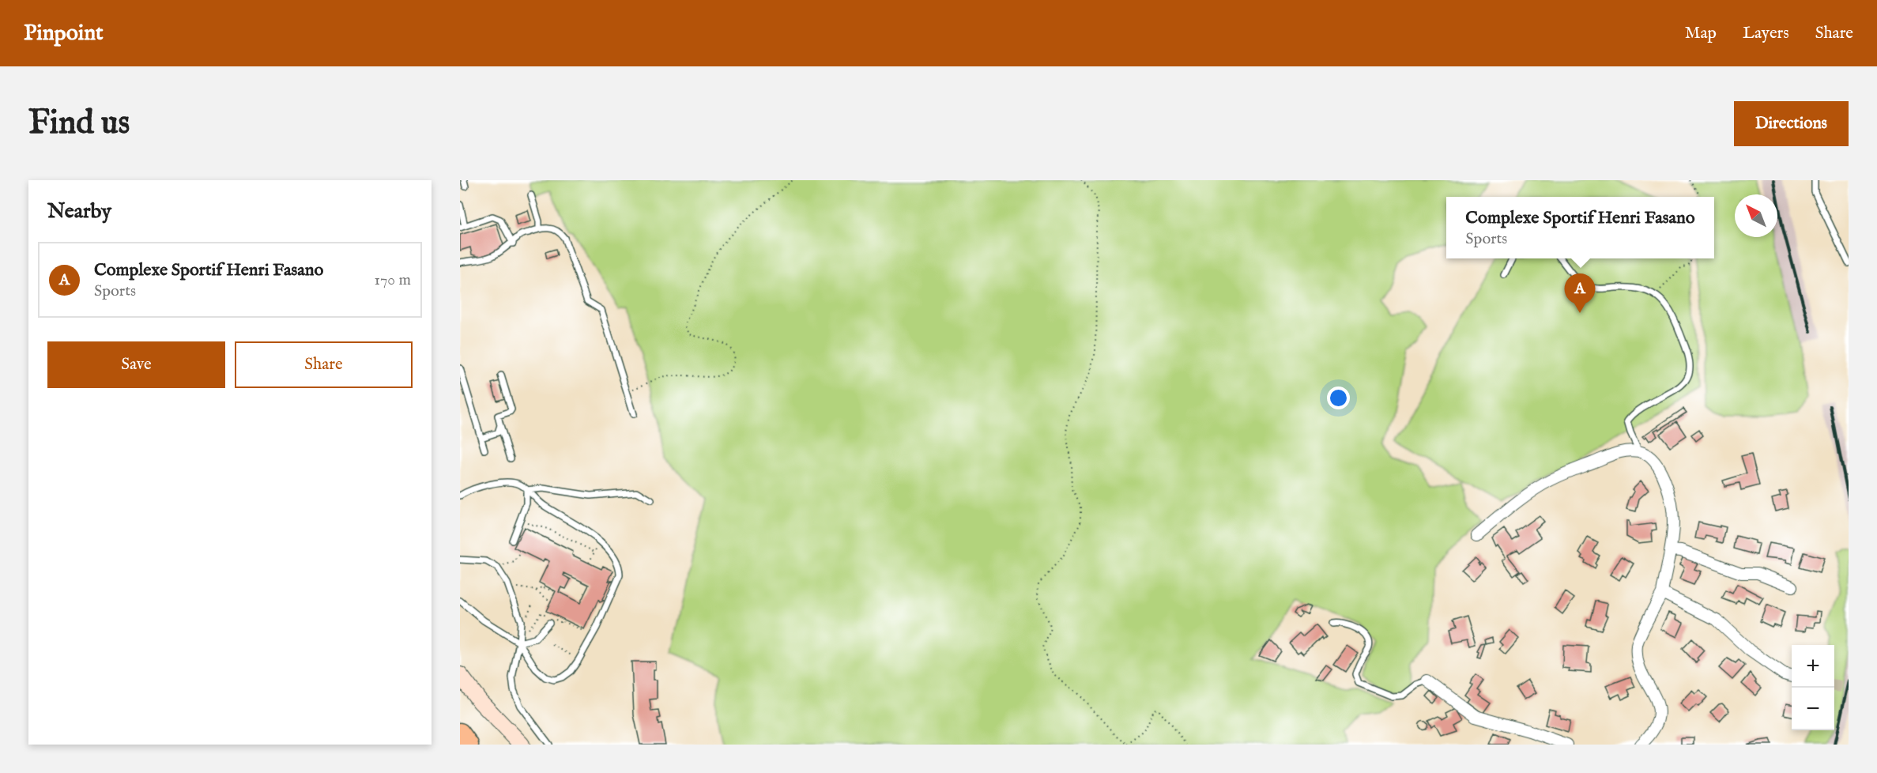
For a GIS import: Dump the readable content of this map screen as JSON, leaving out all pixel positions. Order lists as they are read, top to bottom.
{
  "north": "top left",
  "page": {
    "header": "Pinpoint",
    "nav": ["Map", "Layers", "Share"],
    "buttons": [
      "Directions",
      ["Save", "Share"]
    ],
    "title": "Find us",
    "heading": "Nearby",
    "popup": ["Complexe Sportif Henri Fasano", "Sports"],
    "list": [
      {
        "mark": "A",
        "name": "Complexe Sportif Henri Fasano",
        "note": "Sports",
        "value": "170 m"
      }
    ],
    "pins": "A",
    "map_buttons": ["+", "−"]
  }
}
